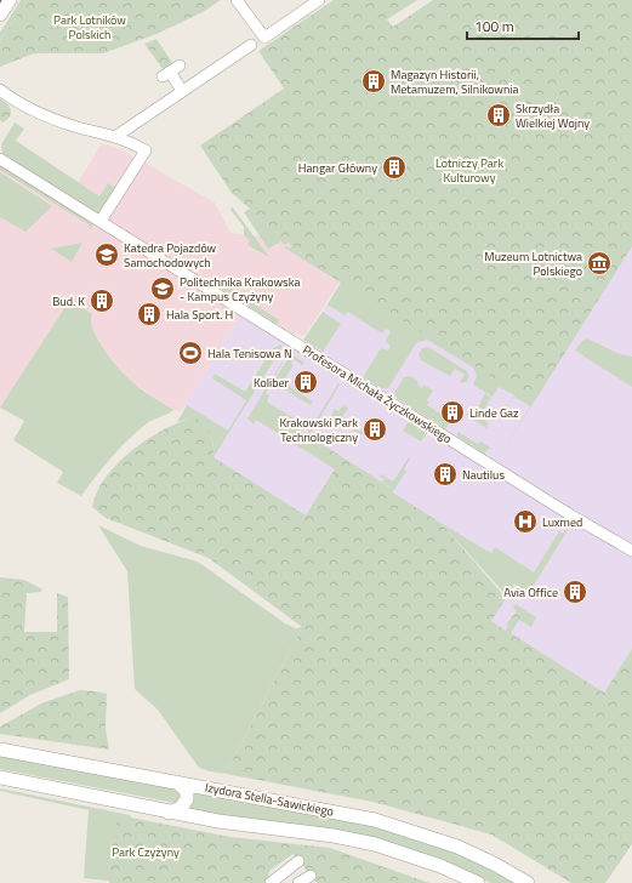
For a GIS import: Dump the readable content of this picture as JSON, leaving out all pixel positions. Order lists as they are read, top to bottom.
{
  "streets": {
    "main road": ["Izydora Stella-Sawickiego"],
    "street": ["Profesora Michała Życzkowskiego"]
  },
  "parks": ["Park Lotników Polskich", "Lotniczy Park Kulturowy", "Park Czyżyny"],
  "places": {
    "building": [
      "Magazyn Historii, Metamuzem, Silnikownia",
      "Skrzydła Wielkiej Wojny",
      "Hangar Główny",
      "Bud. K",
      "Hala Sport. H",
      "Koliber",
      "Linde Gaz",
      "Krakowski Park Technologiczny",
      "Nautilus",
      "Avia Office"
    ],
    "school or university": ["Katedra Pojazdów Samochodowych", "Politechnika Krakowska - Kampus Czyżyny"],
    "museum": ["Muzeum Lotnictwa Polskiego"],
    "sports": ["Hala Tenisowa N"],
    "hospital": ["Luxmed"]
  },
  "scale_bar": "100 m"
}
